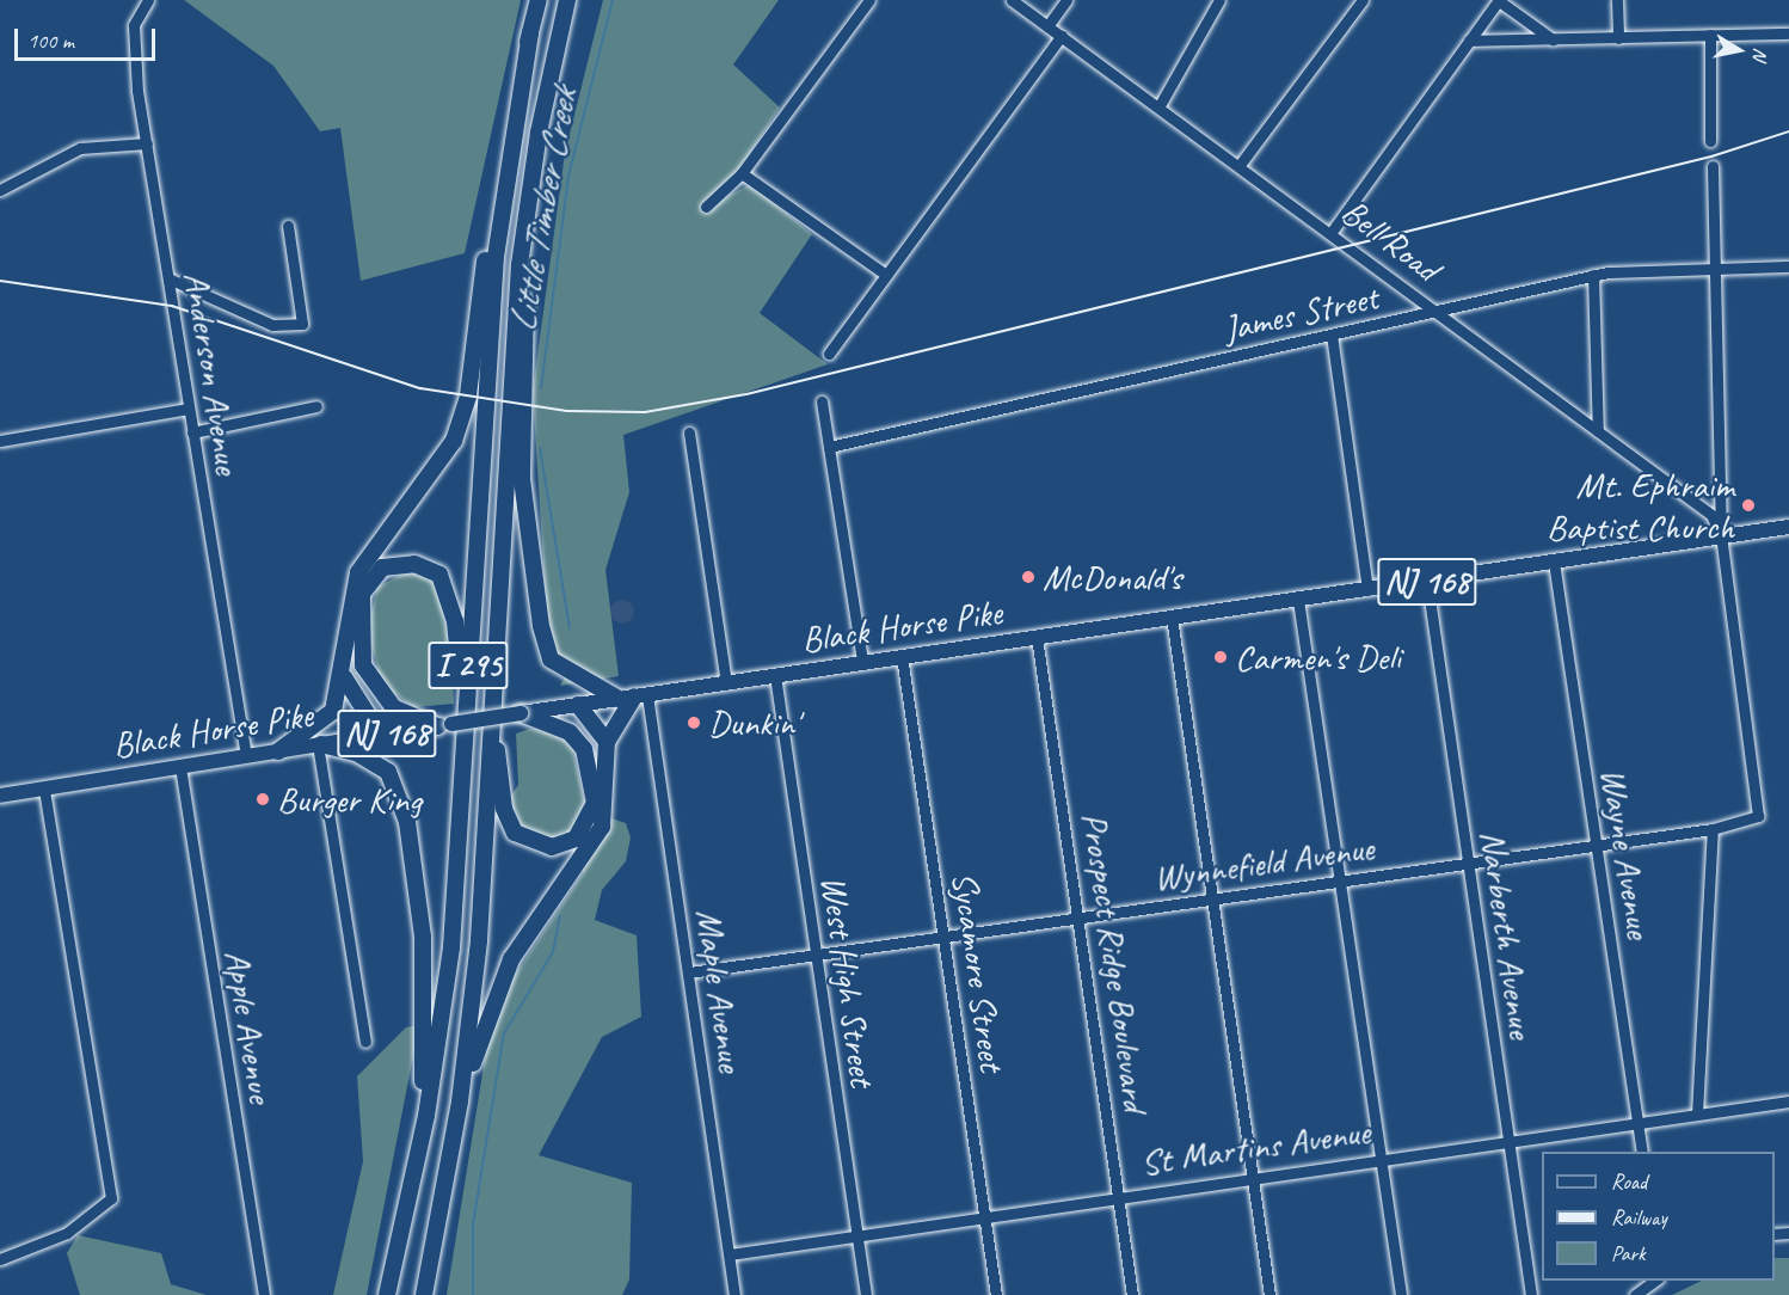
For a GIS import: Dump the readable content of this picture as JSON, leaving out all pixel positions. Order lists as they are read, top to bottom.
{
  "streets": {
    "highway": ["I 295"],
    "main road": ["NJ 168", "Black Horse Pike"],
    "street": [
      "Bell Road",
      "James Street",
      "Anderson Avenue",
      "Wayne Avenue",
      "Wynnefield Avenue",
      "Narberth Avenue",
      "Prospect Ridge Boulevard",
      "Sycamore Street",
      "West High Street",
      "Maple Avenue",
      "Apple Avenue",
      "St Martins Avenue"
    ]
  },
  "crossings": [
    ["Bell Road", "James Street"],
    ["Bell Road", "Black Horse Pike"],
    ["Bell Road", "Wynnefield Avenue"],
    ["Anderson Avenue", "Black Horse Pike"],
    ["NJ 168", "Black Horse Pike"],
    ["NJ 168", "Maple Avenue"],
    ["Black Horse Pike", "Wayne Avenue"],
    ["Black Horse Pike", "Wynnefield Avenue"],
    ["Black Horse Pike", "Narberth Avenue"],
    ["Black Horse Pike", "Prospect Ridge Boulevard"],
    ["Black Horse Pike", "Sycamore Street"],
    ["Black Horse Pike", "West High Street"],
    ["Black Horse Pike", "Maple Avenue"],
    ["Black Horse Pike", "Apple Avenue"],
    ["Wayne Avenue", "Wynnefield Avenue"],
    ["Wayne Avenue", "St Martins Avenue"],
    ["Wynnefield Avenue", "Narberth Avenue"],
    ["Wynnefield Avenue", "Prospect Ridge Boulevard"],
    ["Wynnefield Avenue", "Sycamore Street"],
    ["Wynnefield Avenue", "West High Street"],
    ["Wynnefield Avenue", "Maple Avenue"],
    ["Narberth Avenue", "St Martins Avenue"],
    ["Prospect Ridge Boulevard", "St Martins Avenue"],
    ["Sycamore Street", "St Martins Avenue"],
    ["West High Street", "St Martins Avenue"],
    ["Maple Avenue", "St Martins Avenue"]
  ],
  "water": ["Little Timber Creek"],
  "places": [
    "Mt. Ephraim Baptist Church",
    "McDonald's",
    "Carmen's Deli",
    "Dunkin'",
    "Burger King"
  ],
  "legend": ["Road", "Railway", "Park"],
  "scale_bar": "100 m",
  "north": "right"
}
